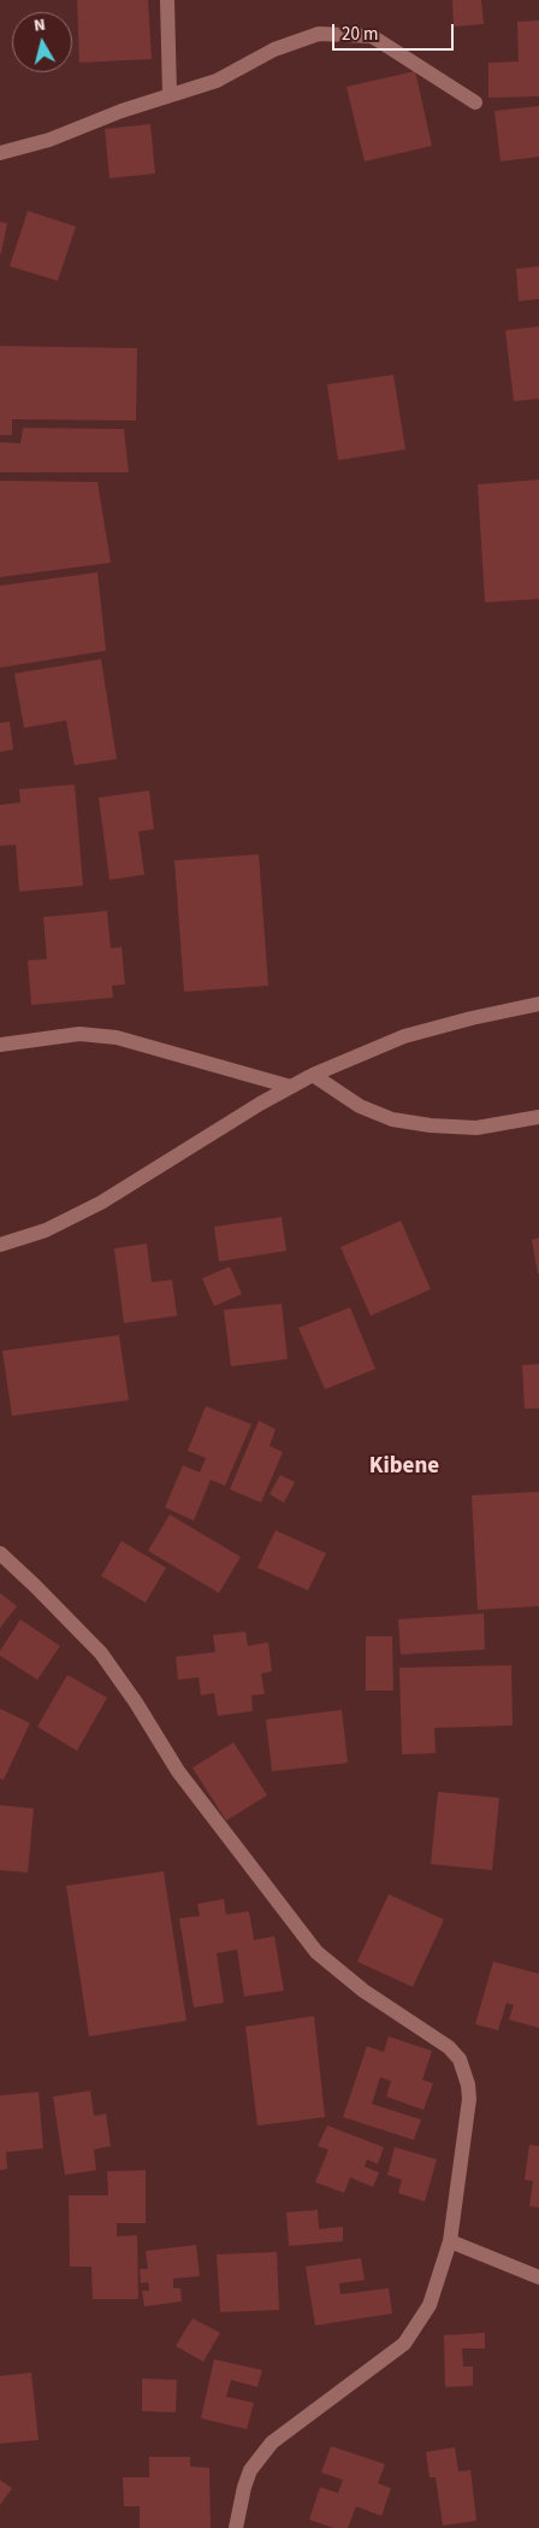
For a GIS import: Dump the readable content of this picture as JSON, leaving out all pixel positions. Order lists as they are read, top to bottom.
{
  "districts": ["Kibene"],
  "scale_bar": "20 m",
  "north": "top"
}
